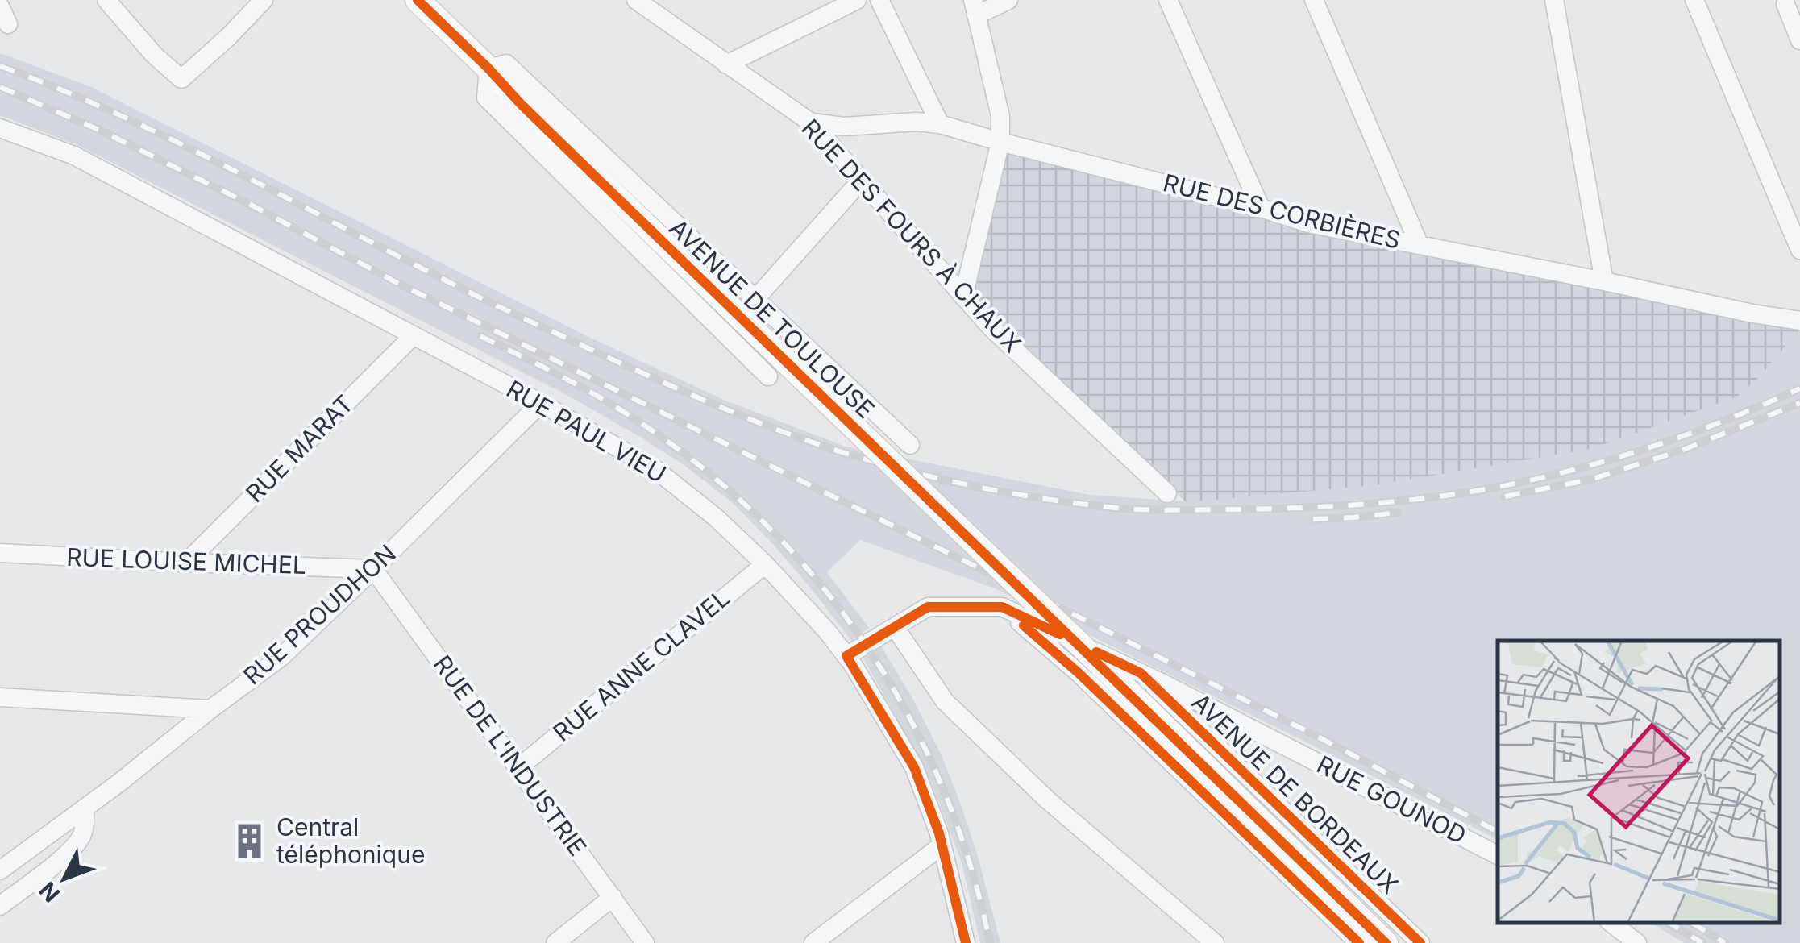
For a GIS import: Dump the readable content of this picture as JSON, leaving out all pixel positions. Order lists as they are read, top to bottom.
{
  "streets": {
    "main road": ["AVENUE DE TOULOUSE", "AVENUE DE BORDEAUX"],
    "street": [
      "RUE DES CORBIÈRES",
      "RUE DES FOURS À CHAUX",
      "RUE PAUL VIEU",
      "RUE MARAT",
      "RUE LOUISE MICHEL",
      "RUE PROUDHON",
      "RUE ANNE CLAVEL",
      "RUE DE L'INDUSTRIE",
      "RUE GOUNOD"
    ]
  },
  "crossings": [
    ["RUE DES CORBIÈRES", "RUE DES FOURS À CHAUX"],
    ["AVENUE DE TOULOUSE", "AVENUE DE BORDEAUX"],
    ["RUE PAUL VIEU", "RUE MARAT"],
    ["RUE PAUL VIEU", "RUE PROUDHON"],
    ["RUE PAUL VIEU", "RUE ANNE CLAVEL"],
    ["RUE PAUL VIEU", "RUE GOUNOD"],
    ["RUE MARAT", "RUE LOUISE MICHEL"],
    ["RUE LOUISE MICHEL", "RUE PROUDHON"],
    ["RUE LOUISE MICHEL", "RUE DE L'INDUSTRIE"],
    ["RUE PROUDHON", "RUE DE L'INDUSTRIE"],
    ["RUE ANNE CLAVEL", "RUE DE L'INDUSTRIE"],
    ["AVENUE DE BORDEAUX", "RUE GOUNOD"]
  ],
  "places": {
    "building": ["Central téléphonique"]
  },
  "north": "bottom left"
}
